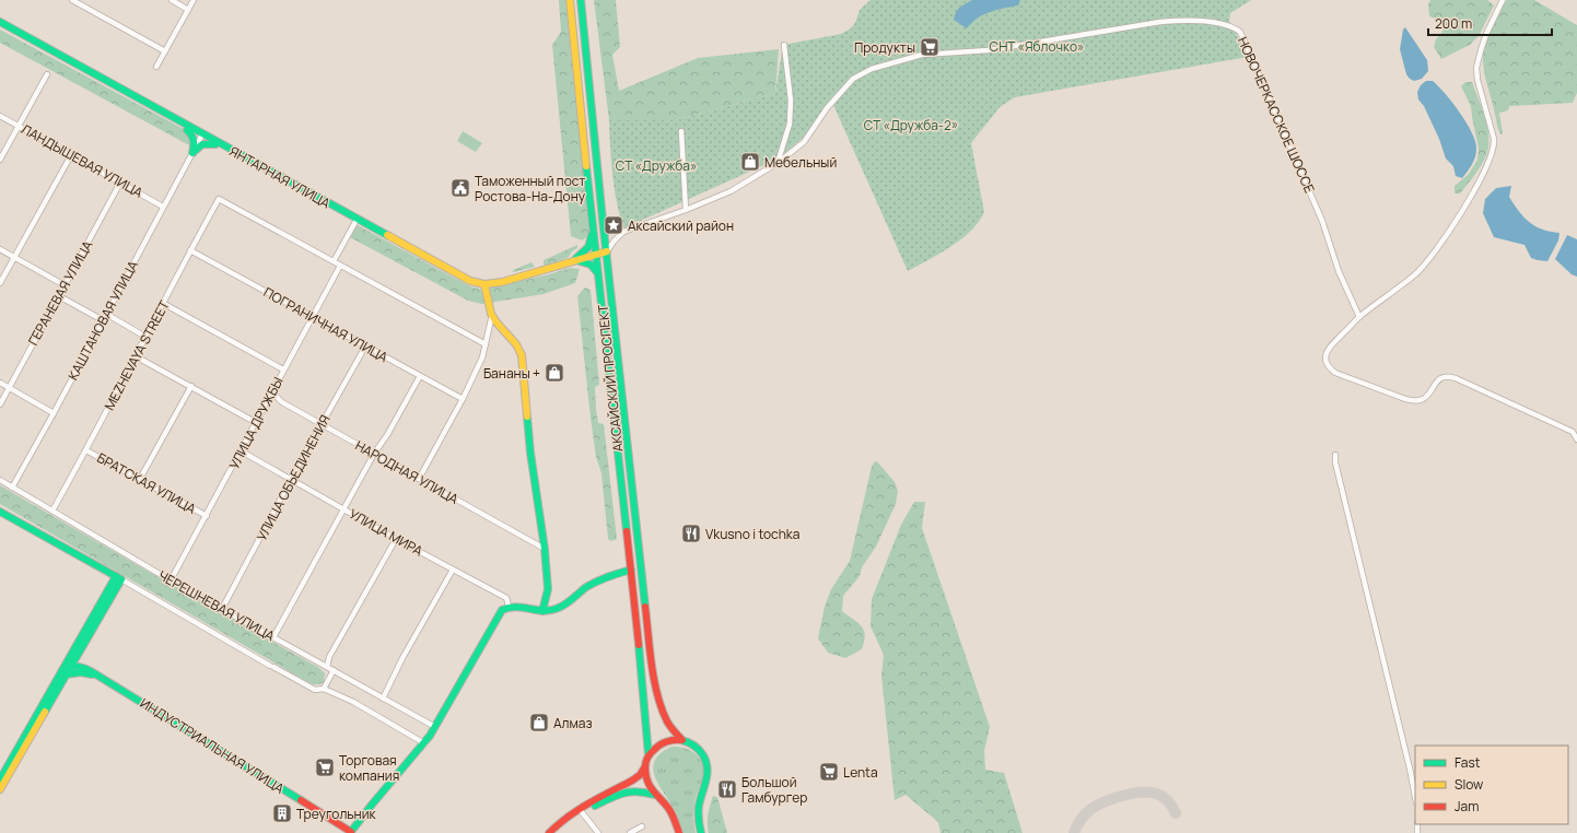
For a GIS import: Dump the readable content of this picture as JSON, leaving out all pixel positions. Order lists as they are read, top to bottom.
{
  "streets": {
    "street": [
      "НОВОЧЕРКАССКОЕ ШОССЕ",
      "ЛАНДЫШЕВАЯ УЛИЦА",
      "ЯНТАРНАЯ УЛИЦА",
      "ГЕРАНЕВАЯ УЛИЦА",
      "КАШТАНОВАЯ УЛИЦА",
      "ПОГРАНИЧНАЯ УЛИЦА",
      "MEZHEVAYA STREET",
      "АКСАЙСКИЙ ПРОСПЕКТ",
      "УЛИЦА ДРУЖБЫ",
      "НАРОДНАЯ УЛИЦА",
      "УЛИЦА ОБЪЕДИНЕНИЯ",
      "БРАТСКАЯ УЛИЦА",
      "УЛИЦА МИРА",
      "ЧЕРЕШНЕВАЯ УЛИЦА",
      "ИНДУСТРИАЛЬНАЯ УЛИЦА"
    ]
  },
  "crossings": [
    ["ЛАНДЫШЕВАЯ УЛИЦА", "ГЕРАНЕВАЯ УЛИЦА"],
    ["ЛАНДЫШЕВАЯ УЛИЦА", "КАШТАНОВАЯ УЛИЦА"],
    ["ЯНТАРНАЯ УЛИЦА", "КАШТАНОВАЯ УЛИЦА"],
    ["ЯНТАРНАЯ УЛИЦА", "АКСАЙСКИЙ ПРОСПЕКТ"],
    ["КАШТАНОВАЯ УЛИЦА", "ЧЕРЕШНЕВАЯ УЛИЦА"],
    ["ПОГРАНИЧНАЯ УЛИЦА", "MEZHEVAYA STREET"],
    ["ПОГРАНИЧНАЯ УЛИЦА", "УЛИЦА ДРУЖБЫ"],
    ["ПОГРАНИЧНАЯ УЛИЦА", "УЛИЦА ОБЪЕДИНЕНИЯ"],
    ["MEZHEVAYA STREET", "БРАТСКАЯ УЛИЦА"],
    ["MEZHEVAYA STREET", "ЧЕРЕШНЕВАЯ УЛИЦА"],
    ["УЛИЦА ДРУЖБЫ", "НАРОДНАЯ УЛИЦА"],
    ["УЛИЦА ДРУЖБЫ", "БРАТСКАЯ УЛИЦА"],
    ["УЛИЦА ДРУЖБЫ", "УЛИЦА МИРА"],
    ["УЛИЦА ДРУЖБЫ", "ЧЕРЕШНЕВАЯ УЛИЦА"],
    ["НАРОДНАЯ УЛИЦА", "УЛИЦА ОБЪЕДИНЕНИЯ"],
    ["УЛИЦА ОБЪЕДИНЕНИЯ", "УЛИЦА МИРА"],
    ["УЛИЦА ОБЪЕДИНЕНИЯ", "ЧЕРЕШНЕВАЯ УЛИЦА"]
  ],
  "parks": ["СНТ «Яблочко»", "СТ «Дружба-2»", "СТ «Дружба»"],
  "places": {
    "supermarket": ["Продукты", "Торговая компания", "Lenta"],
    "shop": ["Мебельный", "Бананы +", "Алмаз"],
    "public building": ["Таможенный пост Ростова-На-Дону"],
    "place": ["Аксайский район"],
    "restaurant": ["Vkusno i tochka", "Большой Гамбургер"],
    "building": ["Треугольник"]
  },
  "legend": ["Fast", "Slow", "Jam"],
  "scale_bar": "200 m"
}
